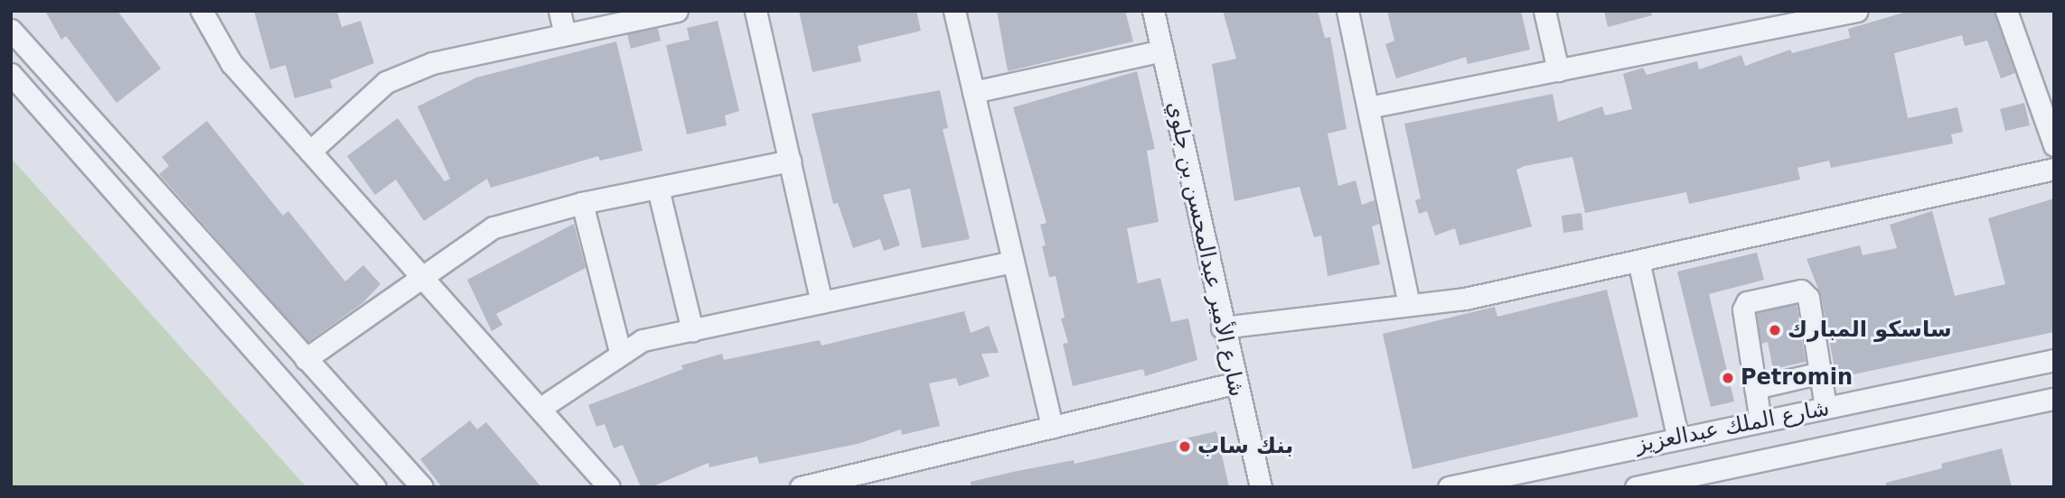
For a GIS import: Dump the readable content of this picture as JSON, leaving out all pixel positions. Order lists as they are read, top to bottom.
{
  "streets": {
    "street": ["شارع الأمير عبدالمحسن بن جلوي", "شارع الملك عبدالعزيز"]
  },
  "places": ["ساسكو المبارك", "Petromin", "بنك ساب"]
}
